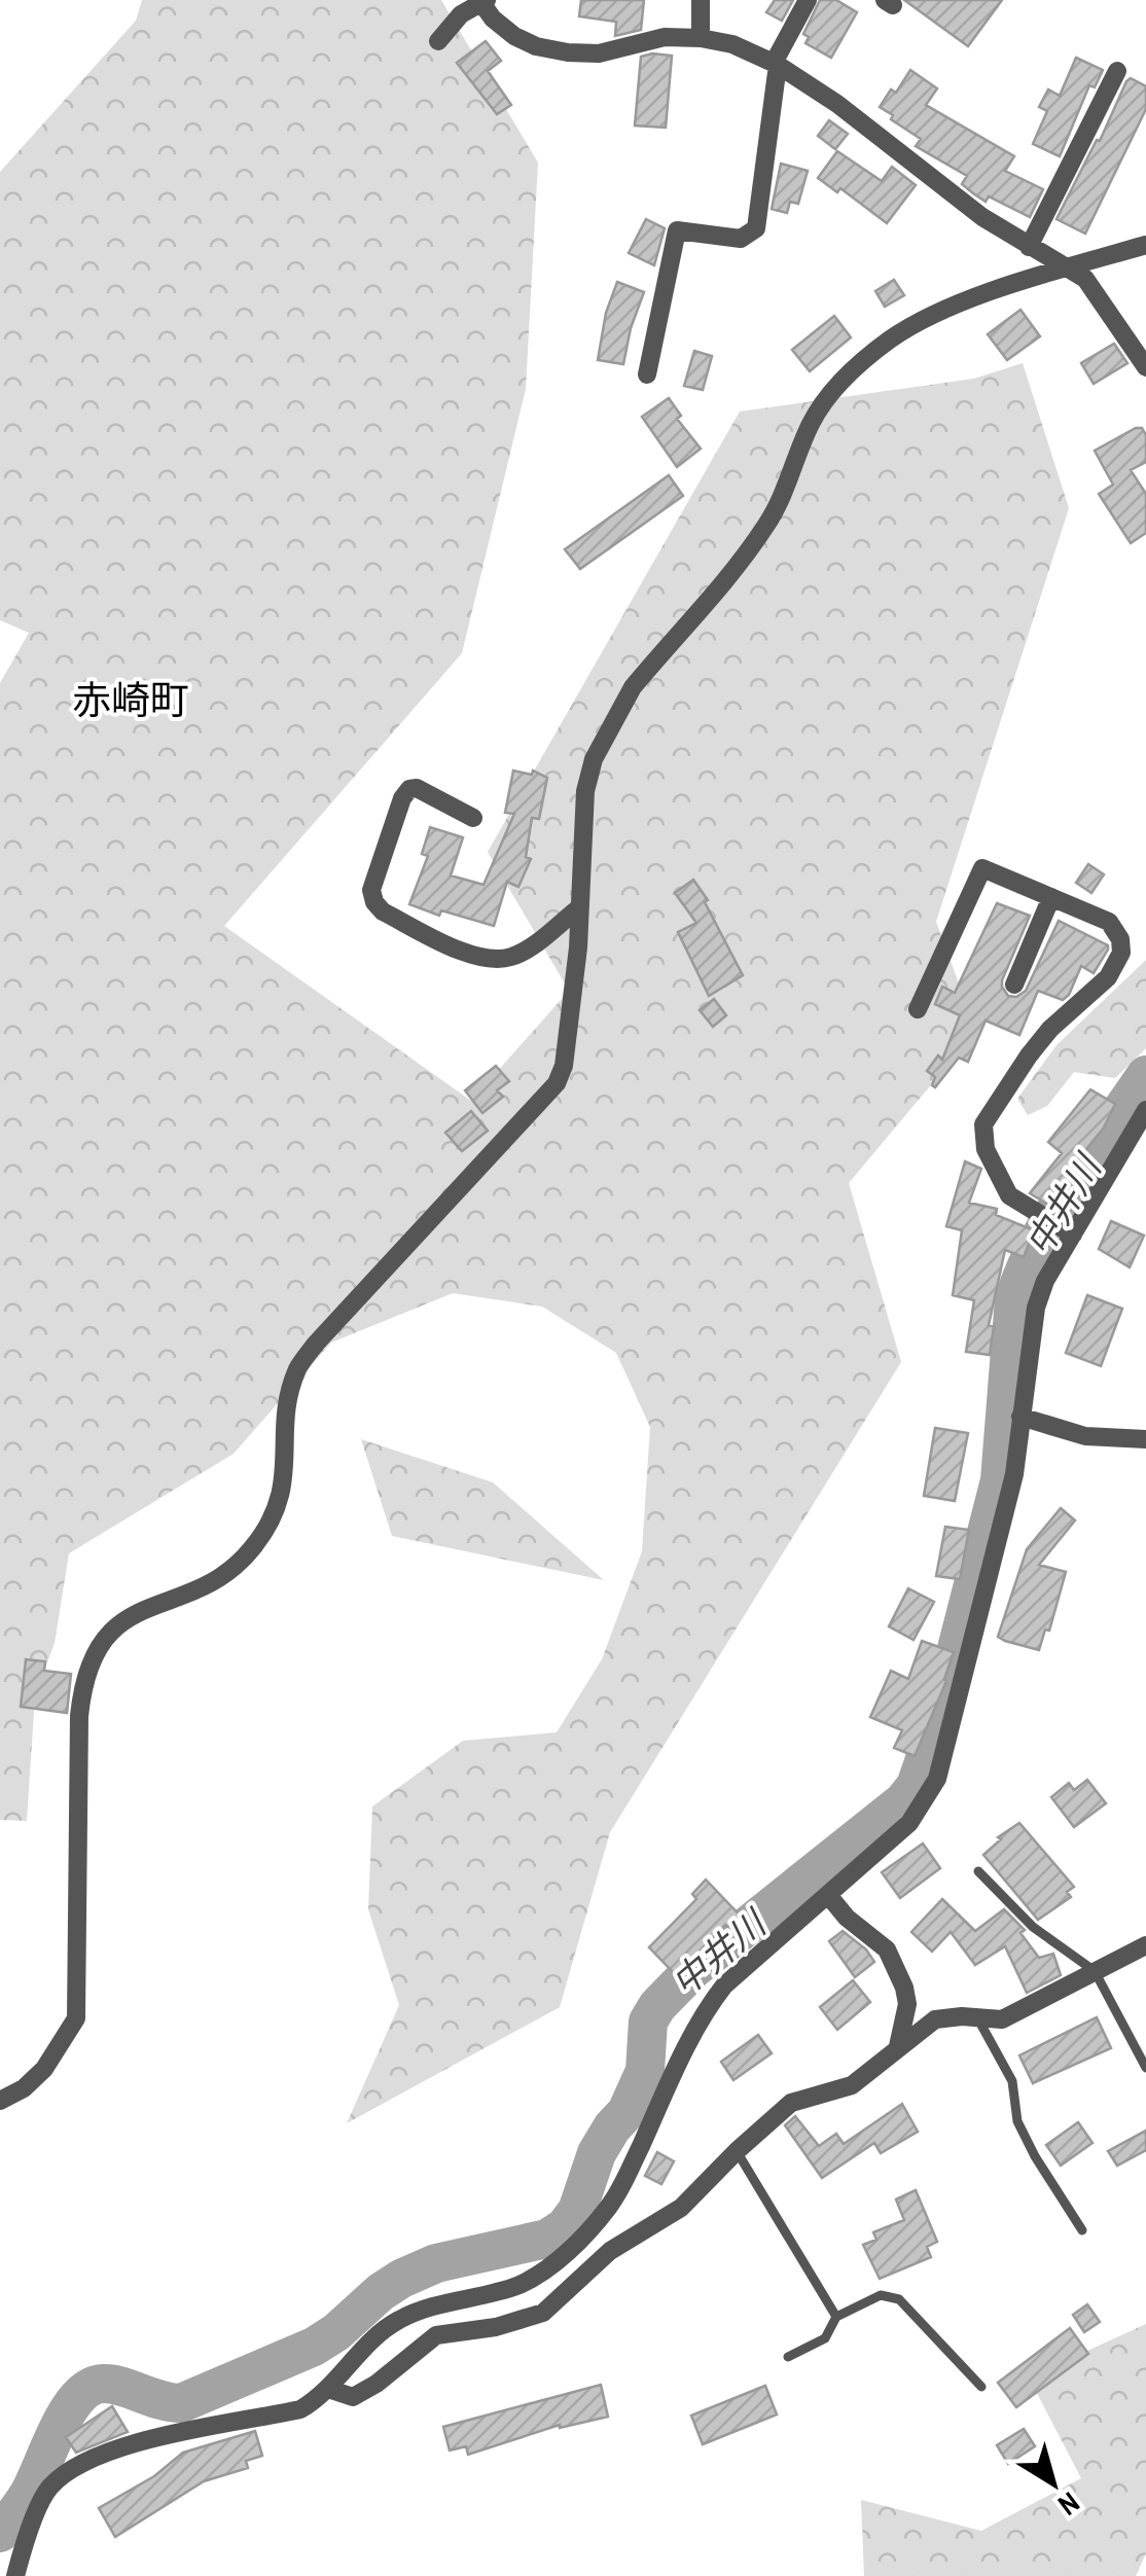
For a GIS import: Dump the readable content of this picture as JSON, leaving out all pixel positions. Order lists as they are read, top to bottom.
{
  "districts": ["赤崎町"],
  "water": ["中井川"],
  "north": "bottom right"
}
